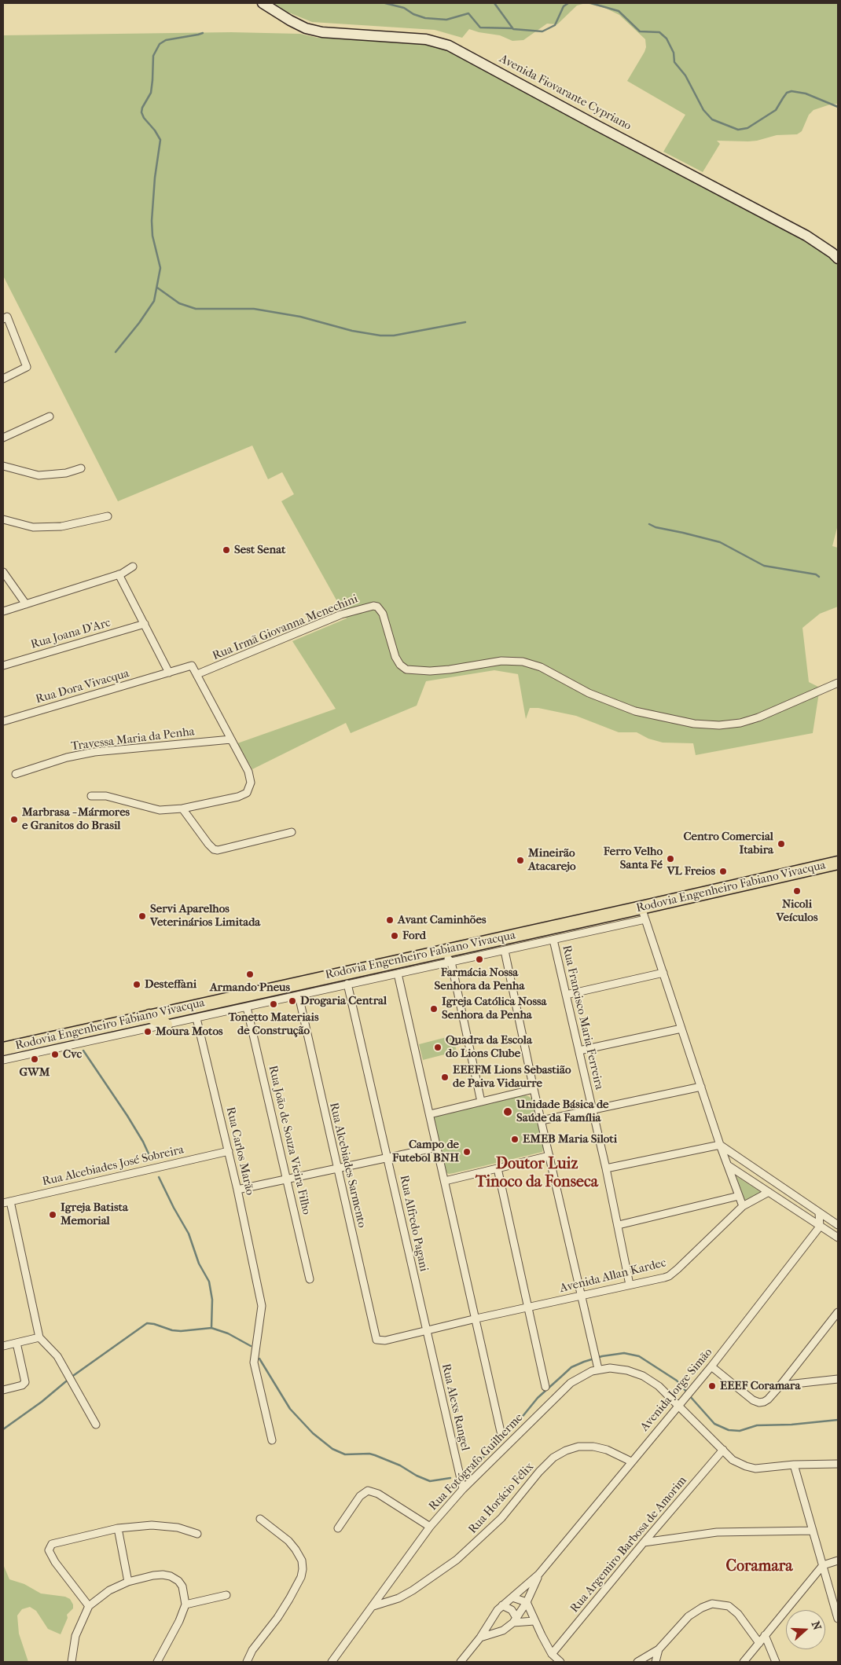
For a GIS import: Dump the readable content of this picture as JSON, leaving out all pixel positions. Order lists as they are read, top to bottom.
{
  "streets": {
    "highway": ["Rodovia Engenheiro Fabiano Vivacqua"],
    "street": [
      "Avenida Fiovarante Cypriano",
      "Rua Irmã Giovanna Menechini",
      "Rua Joana D'Arc",
      "Rua Dora Vivacqua",
      "Travessa Maria da Penha",
      "Rua Francisco Maria Ferreira",
      "Rua João de Souza Vieira Filho",
      "Rua Carlos Marão",
      "Rua Alcebiades Sarmento",
      "Rua Alcebiades José Sobreira",
      "Rua Alfredo Pagani",
      "Avenida Allan Kardec",
      "Avenida Jorge Simão",
      "Rua Alexs Rangel",
      "Rua Fotógrafo Guilherme",
      "Rua Horácio Félix",
      "Rua Argemiro Barbosa de Amorim"
    ]
  },
  "crossings": [
    ["Rua Irmã Giovanna Menechini", "Rua Dora Vivacqua"],
    ["Rua Francisco Maria Ferreira", "Avenida Allan Kardec"],
    ["Rua Carlos Marão", "Rua Alcebiades José Sobreira"],
    ["Rua Alcebiades Sarmento", "Avenida Allan Kardec"],
    ["Rua Alfredo Pagani", "Avenida Allan Kardec"],
    ["Rua Alfredo Pagani", "Rua Alexs Rangel"],
    ["Avenida Allan Kardec", "Rua Alexs Rangel"],
    ["Avenida Jorge Simão", "Rua Fotógrafo Guilherme"],
    ["Avenida Jorge Simão", "Rua Horácio Félix"],
    ["Rua Alexs Rangel", "Rua Fotógrafo Guilherme"],
    ["Rua Fotógrafo Guilherme", "Rua Horácio Félix"],
    ["Rua Fotógrafo Guilherme", "Rua Argemiro Barbosa de Amorim"]
  ],
  "districts": ["Doutor Luiz Tinoco da Fonseca", "Coramara"],
  "places": [
    "Sest Senat",
    "Marbrasa - Mármores e Granitos do Brasil",
    "Centro Comercial Itabira",
    "Ferro Velho Santa Fé",
    "Mineirão Atacarejo",
    "VL Freios",
    "Nicoli Veículos",
    "Servi Aparelhos Veterinários Limitada",
    "Avant Caminhões",
    "Ford",
    "Farmácia Nossa Senhora da Penha",
    "Armando Pneus",
    "Desteffani",
    "Drogaria Central",
    "Tonetto Materiais de Construção",
    "Igreja Católica Nossa Senhora da Penha",
    "Moura Motos",
    "Quadra da Escola do Lions Clube",
    "Cvc",
    "GWM",
    "EEEFM Lions Sebastião de Paiva Vidaurre",
    "Unidade Básica de Saúde da Família",
    "EMEB Maria Siloti",
    "Campo de Futebol BNH",
    "Igreja Batista Memorial",
    "EEEF Coramara"
  ],
  "north": "right"
}
